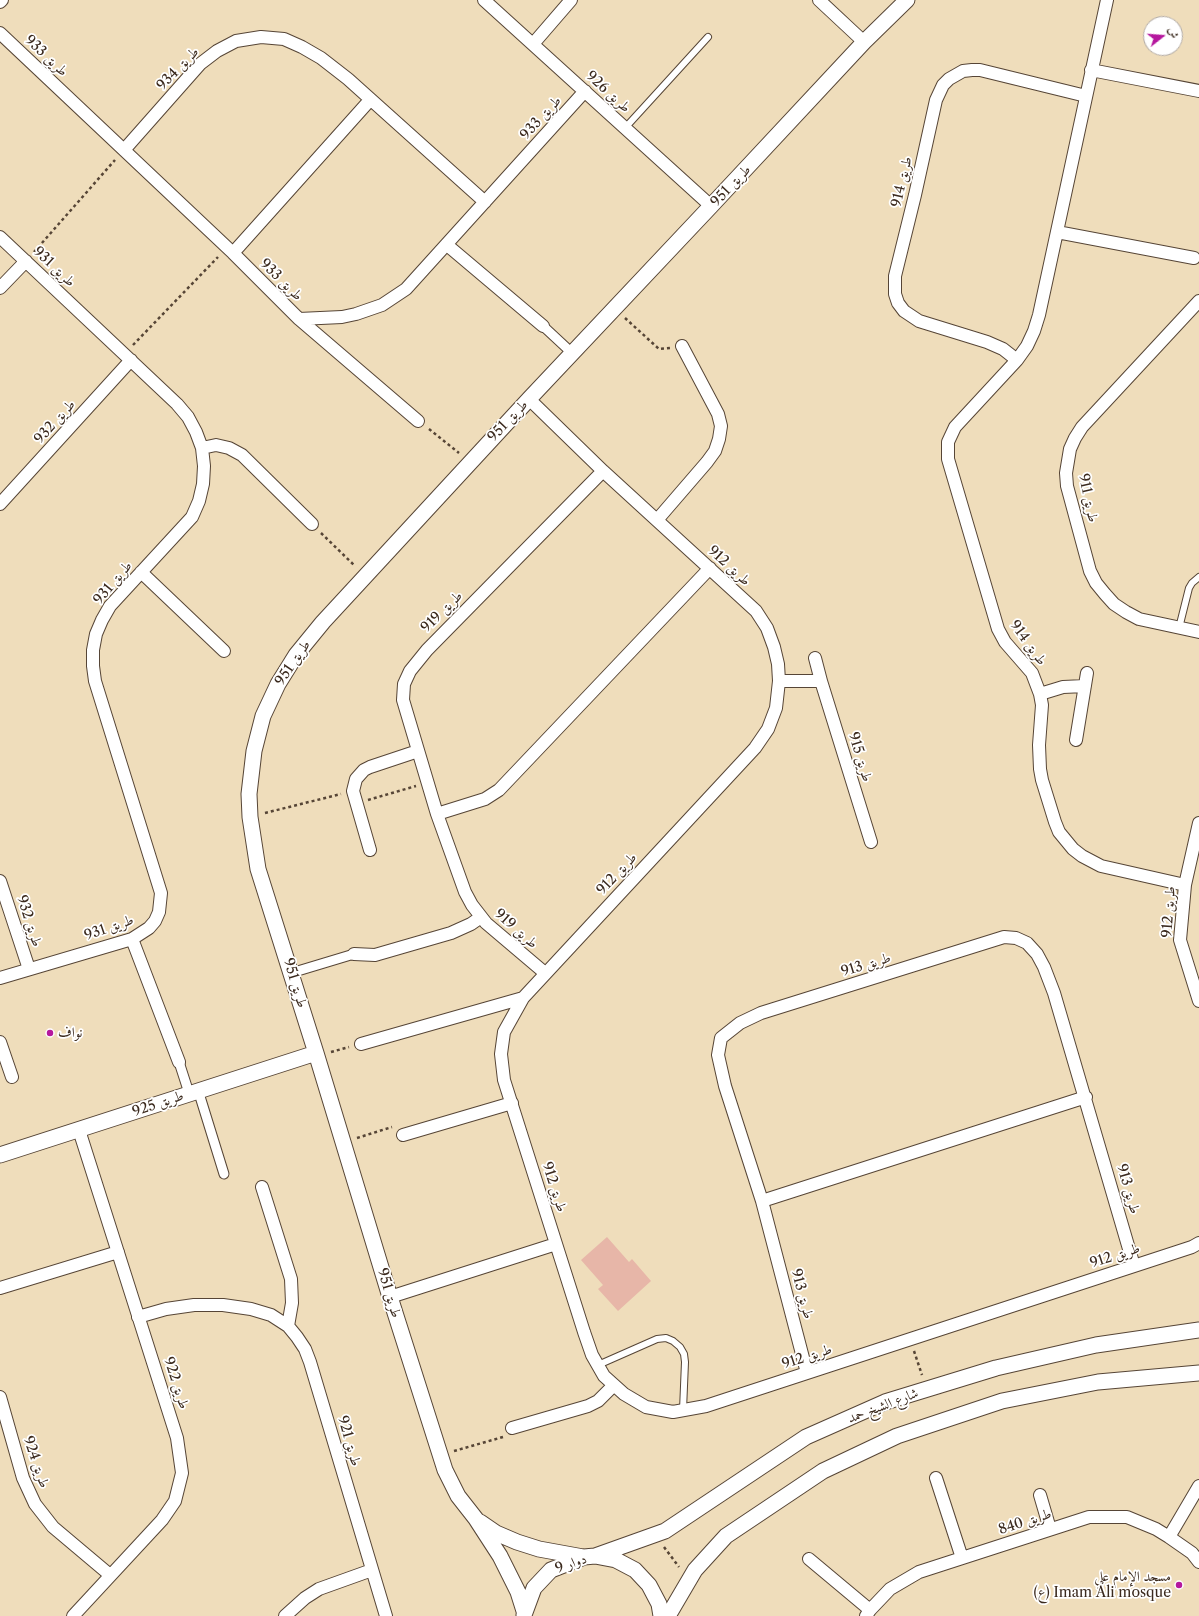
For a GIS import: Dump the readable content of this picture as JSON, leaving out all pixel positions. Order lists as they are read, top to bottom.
{
  "streets": {
    "street": [
      "طريق 933",
      "طريق 934",
      "طريق 926",
      "طريق 914",
      "طريق 951",
      "طريق 931",
      "طريق 932",
      "طريق 911",
      "طريق 912",
      "طريق 919",
      "طريق 915",
      "طريق 913",
      "طريق 925",
      "طريق 922",
      "شارع الشيخ حمد",
      "طريق 921",
      "طريق 924",
      "طريق 840",
      "دوار 9"
    ]
  },
  "crossings": [
    ["طريق 933", "طريق 934"],
    ["طريق 933", "طريق 926"],
    ["طريق 926", "طريق 951"],
    ["طريق 914", "طريق 912"],
    ["طريق 951", "طريق 912"],
    ["طريق 951", "طريق 925"],
    ["طريق 951", "شارع الشيخ حمد"],
    ["طريق 951", "دوار 9"],
    ["طريق 931", "طريق 932"],
    ["طريق 912", "طريق 919"],
    ["طريق 912", "طريق 913"],
    ["طريق 925", "طريق 922"],
    ["طريق 922", "طريق 921"],
    ["طريق 922", "طريق 924"],
    ["شارع الشيخ حمد", "دوار 9"]
  ],
  "places": ["نواف", "مسجد الإمام علي (ع) Imam Ali mosque"],
  "north": "right"
}
